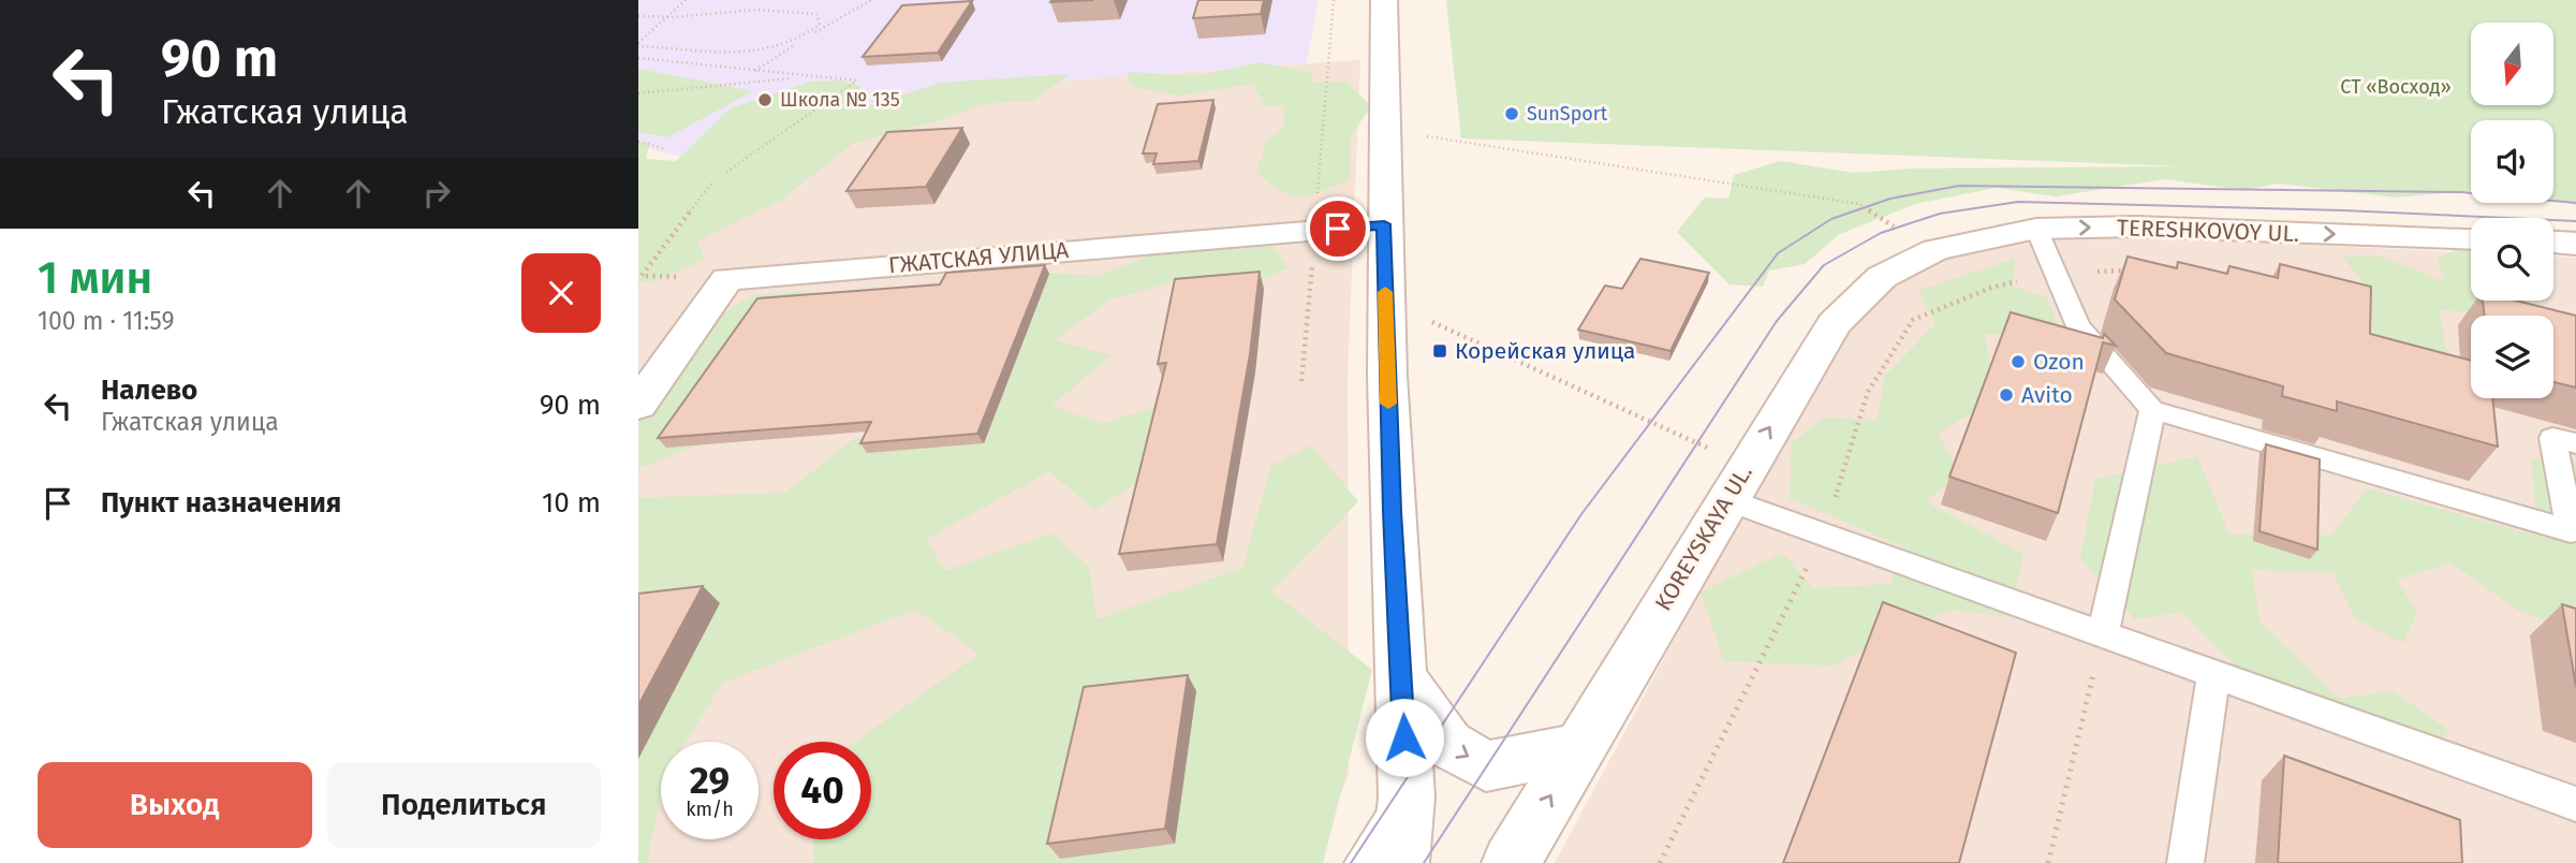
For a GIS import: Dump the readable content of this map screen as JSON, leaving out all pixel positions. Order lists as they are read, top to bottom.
{
  "streets": {
    "street": ["TERESHKOVOY UL.", "ГЖАТСКАЯ УЛИЦА", "KOREYSKAYA UL."]
  },
  "crossings": [
    ["TERESHKOVOY UL.", "KOREYSKAYA UL."]
  ],
  "one_way": ["TERESHKOVOY UL.", "KOREYSKAYA UL."],
  "parks": ["СТ «Восход»"],
  "places": {
    "other": [
      "Школа № 135",
      "SunSport",
      "Ozon",
      "Avito"
    ],
    "transit": ["Корейская улица"]
  },
  "north": "bottom",
  "page": {
    "turn": ["90 m", "Гжатская улица"],
    "heading": ["1 мин", "100 m · 11:59"],
    "list": [
      {
        "name": "Налево",
        "note": "Гжатская улица",
        "value": "90 m"
      },
      {
        "name": "Пункт назначения",
        "value": "10 m"
      }
    ],
    "speed": "29 km/h",
    "limit": "40",
    "buttons": ["Выход", "Поделиться"]
  }
}
